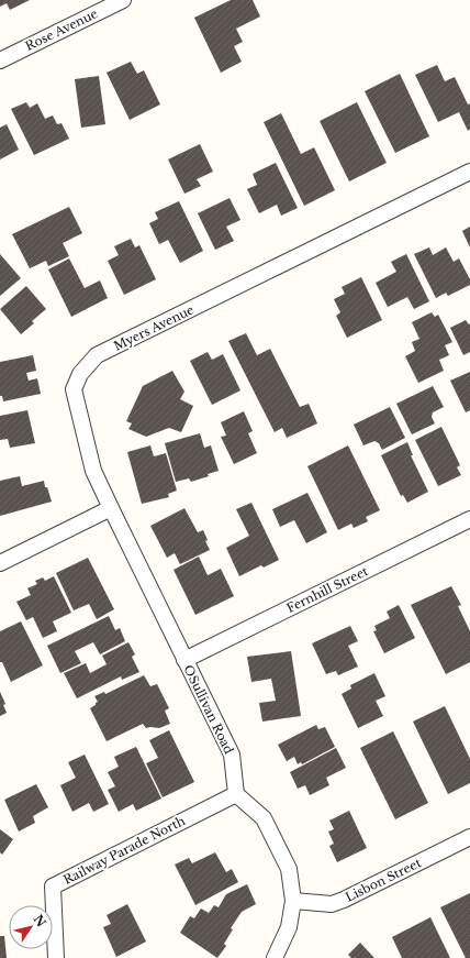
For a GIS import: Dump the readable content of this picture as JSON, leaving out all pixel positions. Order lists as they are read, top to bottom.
{
  "streets": {
    "street": [
      "Rose Avenue",
      "Myers Avenue",
      "Fernhill Street",
      "OSullivan Road",
      "Railway Parade North",
      "Lisbon Street"
    ]
  },
  "crossings": [
    ["Myers Avenue", "OSullivan Road"],
    ["Fernhill Street", "OSullivan Road"],
    ["OSullivan Road", "Railway Parade North"]
  ],
  "north": "top right"
}
